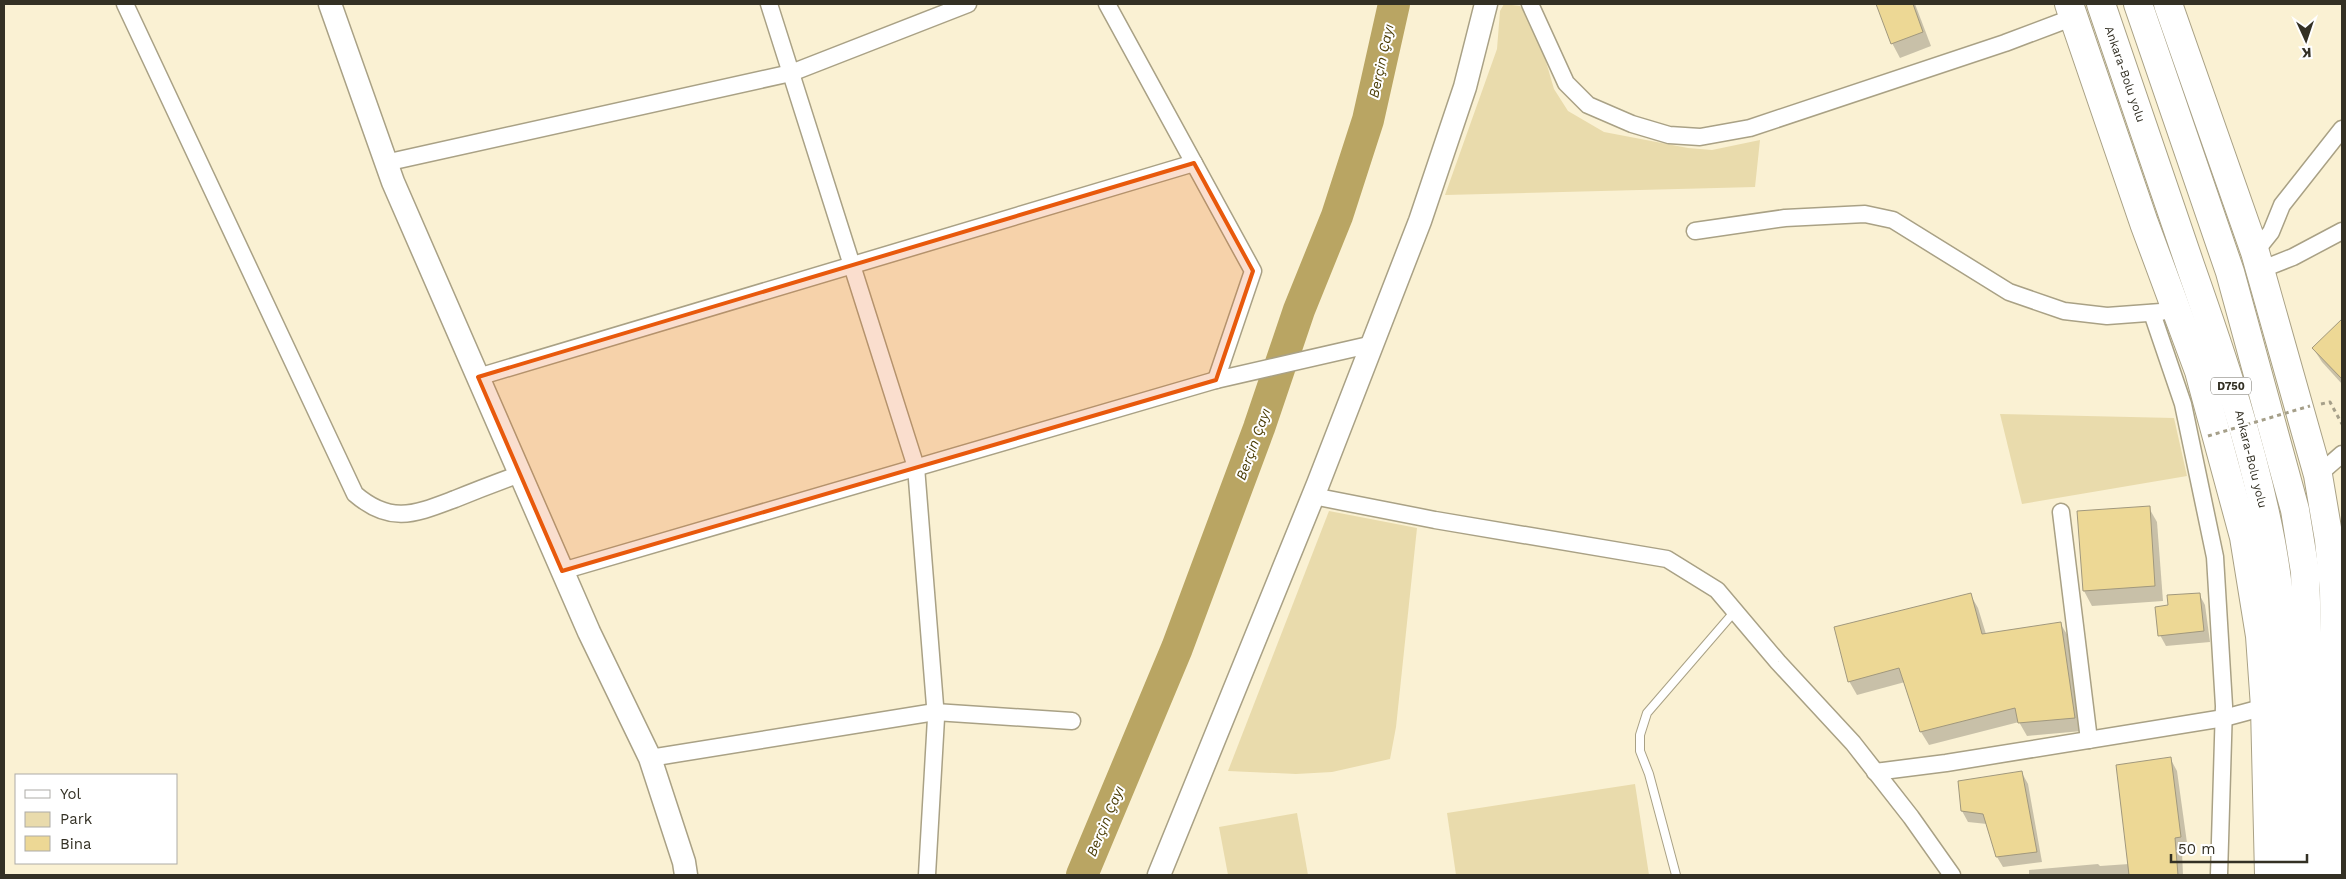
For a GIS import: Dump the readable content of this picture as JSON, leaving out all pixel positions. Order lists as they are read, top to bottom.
{
  "streets": {
    "highway": ["Ankara-Bolu yolu", "D750"]
  },
  "water": ["Berçin Çayı"],
  "legend": ["Yol", "Park", "Bina"],
  "scale_bar": "50 m",
  "north": "bottom"
}
